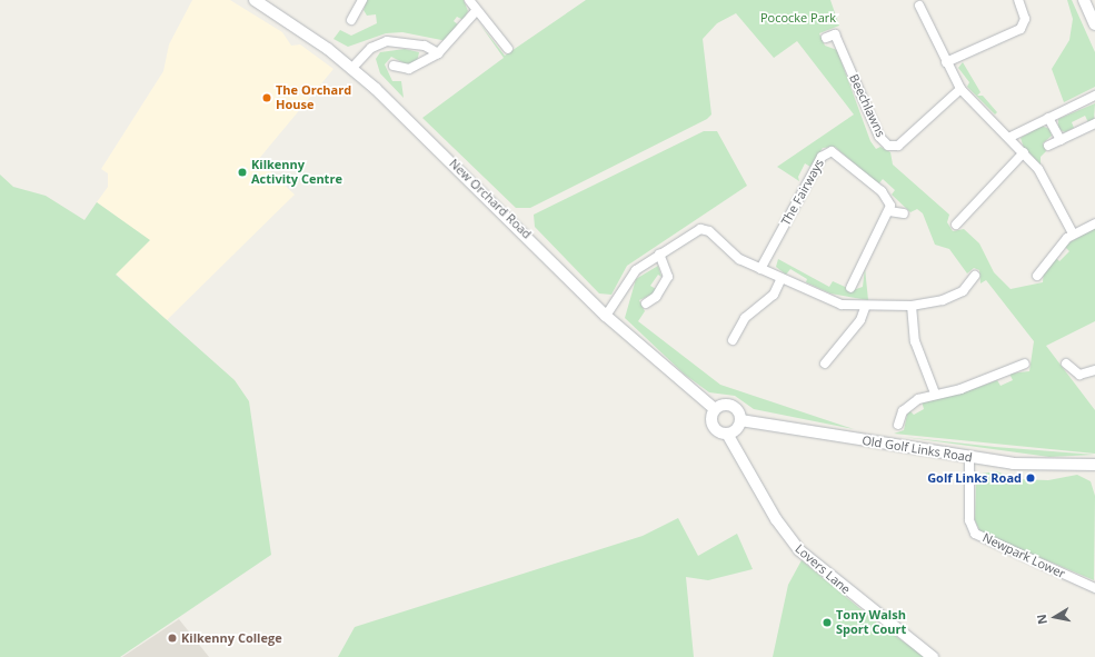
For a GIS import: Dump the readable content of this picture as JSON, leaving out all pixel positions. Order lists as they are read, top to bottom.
{
  "streets": {
    "street": [
      "Beechlawns",
      "The Fairways",
      "New Orchard Road",
      "Old Golf Links Road",
      "Newpark Lower",
      "Lovers Lane"
    ]
  },
  "crossings": [
    ["New Orchard Road", "Old Golf Links Road"],
    ["New Orchard Road", "Lovers Lane"],
    ["Old Golf Links Road", "Newpark Lower"],
    ["Old Golf Links Road", "Lovers Lane"]
  ],
  "parks": ["Pococke Park"],
  "places": [
    "The Orchard House",
    "Kilkenny Activity Centre",
    "Golf Links Road",
    "Tony Walsh Sport Court",
    "Kilkenny College"
  ],
  "north": "left"
}
